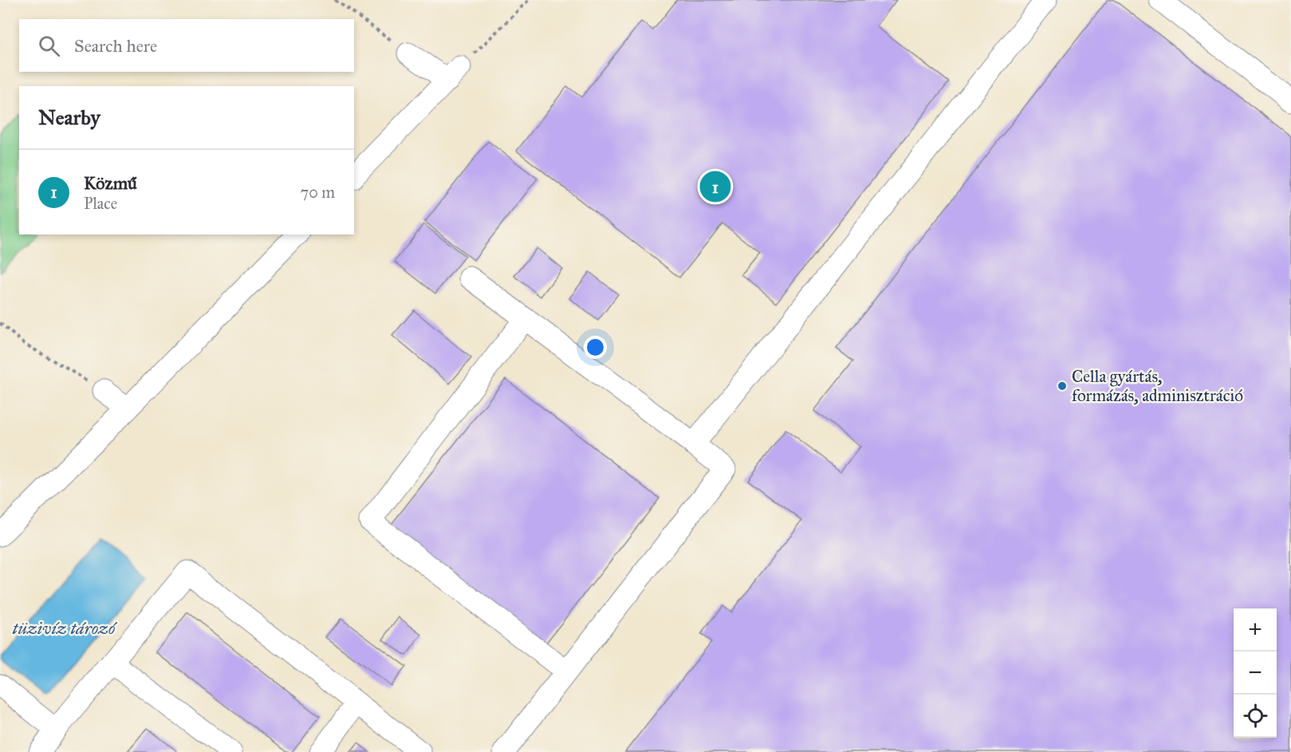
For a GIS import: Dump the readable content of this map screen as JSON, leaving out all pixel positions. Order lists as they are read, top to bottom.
{
  "water": ["tüzivíz tározó"],
  "places": ["Cella gyártás, formázás, adminisztráció"],
  "page": {
    "search": "Search here",
    "heading": "Nearby",
    "list": [
      {
        "mark": "1",
        "name": "Közmű",
        "note": "Place",
        "value": "70 m"
      }
    ],
    "pins": "1",
    "map_buttons": ["+", "−"]
  }
}
